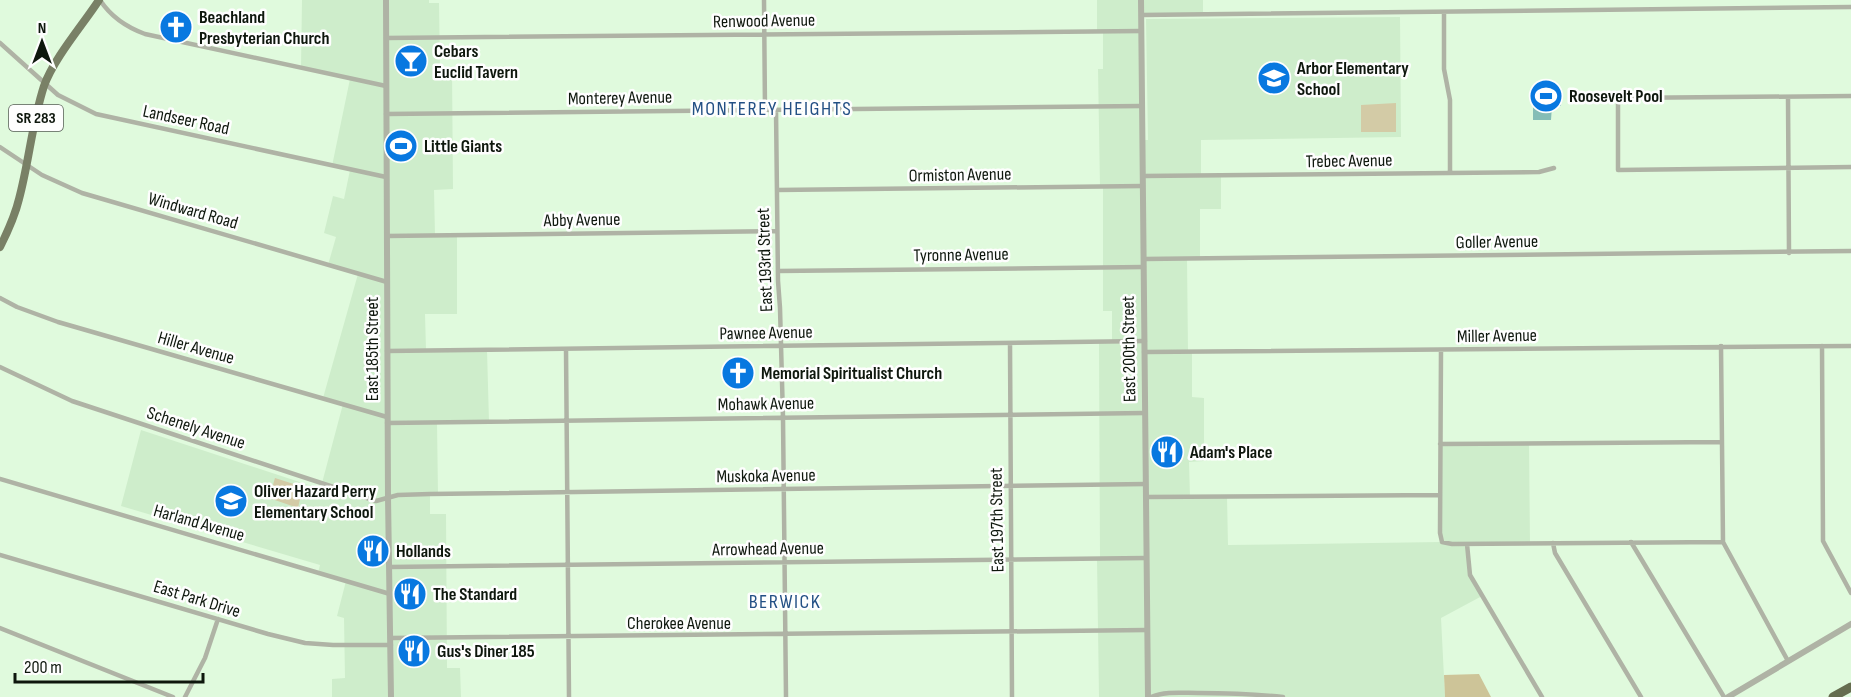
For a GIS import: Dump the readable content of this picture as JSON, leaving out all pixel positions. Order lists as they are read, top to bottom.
{
  "streets": {
    "main road": ["SR 283"],
    "street": [
      "Renwood Avenue",
      "Monterey Avenue",
      "Landseer Road",
      "Trebec Avenue",
      "Ormiston Avenue",
      "Windward Road",
      "Abby Avenue",
      "Goller Avenue",
      "Tyronne Avenue",
      "East 193rd Street",
      "Pawnee Avenue",
      "Miller Avenue",
      "Hiller Avenue",
      "East 185th Street",
      "East 200th Street",
      "Mohawk Avenue",
      "Schenely Avenue",
      "Muskoka Avenue",
      "East 197th Street",
      "Harland Avenue",
      "Arrowhead Avenue",
      "East Park Drive",
      "Cherokee Avenue"
    ]
  },
  "crossings": [
    ["Renwood Avenue", "East 185th Street"],
    ["Renwood Avenue", "East 200th Street"],
    ["Monterey Avenue", "East 193rd Street"],
    ["Monterey Avenue", "East 185th Street"],
    ["Monterey Avenue", "East 200th Street"],
    ["SR 283", "Landseer Road"],
    ["SR 283", "Windward Road"],
    ["Landseer Road", "East 185th Street"],
    ["Trebec Avenue", "East 200th Street"],
    ["Ormiston Avenue", "East 193rd Street"],
    ["Ormiston Avenue", "East 200th Street"],
    ["Windward Road", "East 185th Street"],
    ["Abby Avenue", "East 193rd Street"],
    ["Abby Avenue", "East 185th Street"],
    ["Goller Avenue", "East 200th Street"],
    ["Tyronne Avenue", "East 193rd Street"],
    ["Tyronne Avenue", "East 200th Street"],
    ["East 193rd Street", "Pawnee Avenue"],
    ["East 193rd Street", "Mohawk Avenue"],
    ["East 193rd Street", "Muskoka Avenue"],
    ["East 193rd Street", "Arrowhead Avenue"],
    ["East 193rd Street", "Cherokee Avenue"],
    ["Pawnee Avenue", "East 185th Street"],
    ["Pawnee Avenue", "East 200th Street"],
    ["Pawnee Avenue", "East 197th Street"],
    ["Miller Avenue", "East 200th Street"],
    ["Hiller Avenue", "East 185th Street"],
    ["Hiller Avenue", "Mohawk Avenue"],
    ["East 185th Street", "Mohawk Avenue"],
    ["East 185th Street", "Schenely Avenue"],
    ["East 185th Street", "Muskoka Avenue"],
    ["East 185th Street", "Harland Avenue"],
    ["East 185th Street", "Arrowhead Avenue"],
    ["East 185th Street", "East Park Drive"],
    ["East 185th Street", "Cherokee Avenue"],
    ["East 200th Street", "Mohawk Avenue"],
    ["East 200th Street", "Muskoka Avenue"],
    ["East 200th Street", "Arrowhead Avenue"],
    ["East 200th Street", "Cherokee Avenue"],
    ["Mohawk Avenue", "East 197th Street"],
    ["Schenely Avenue", "Muskoka Avenue"],
    ["Muskoka Avenue", "East 197th Street"],
    ["East 197th Street", "Arrowhead Avenue"],
    ["East 197th Street", "Cherokee Avenue"],
    ["East Park Drive", "Cherokee Avenue"]
  ],
  "districts": ["MONTEREY HEIGHTS", "BERWICK"],
  "places": {
    "church": ["Beachland Presbyterian Church", "Memorial Spiritualist Church"],
    "bar": ["Cebars Euclid Tavern"],
    "school or university": ["Arbor Elementary School", "Oliver Hazard Perry Elementary School"],
    "sports": ["Roosevelt Pool", "Little Giants"],
    "restaurant": [
      "Adam's Place",
      "Hollands",
      "The Standard",
      "Gus's Diner 185"
    ]
  },
  "scale_bar": "200 m",
  "north": "top"
}
